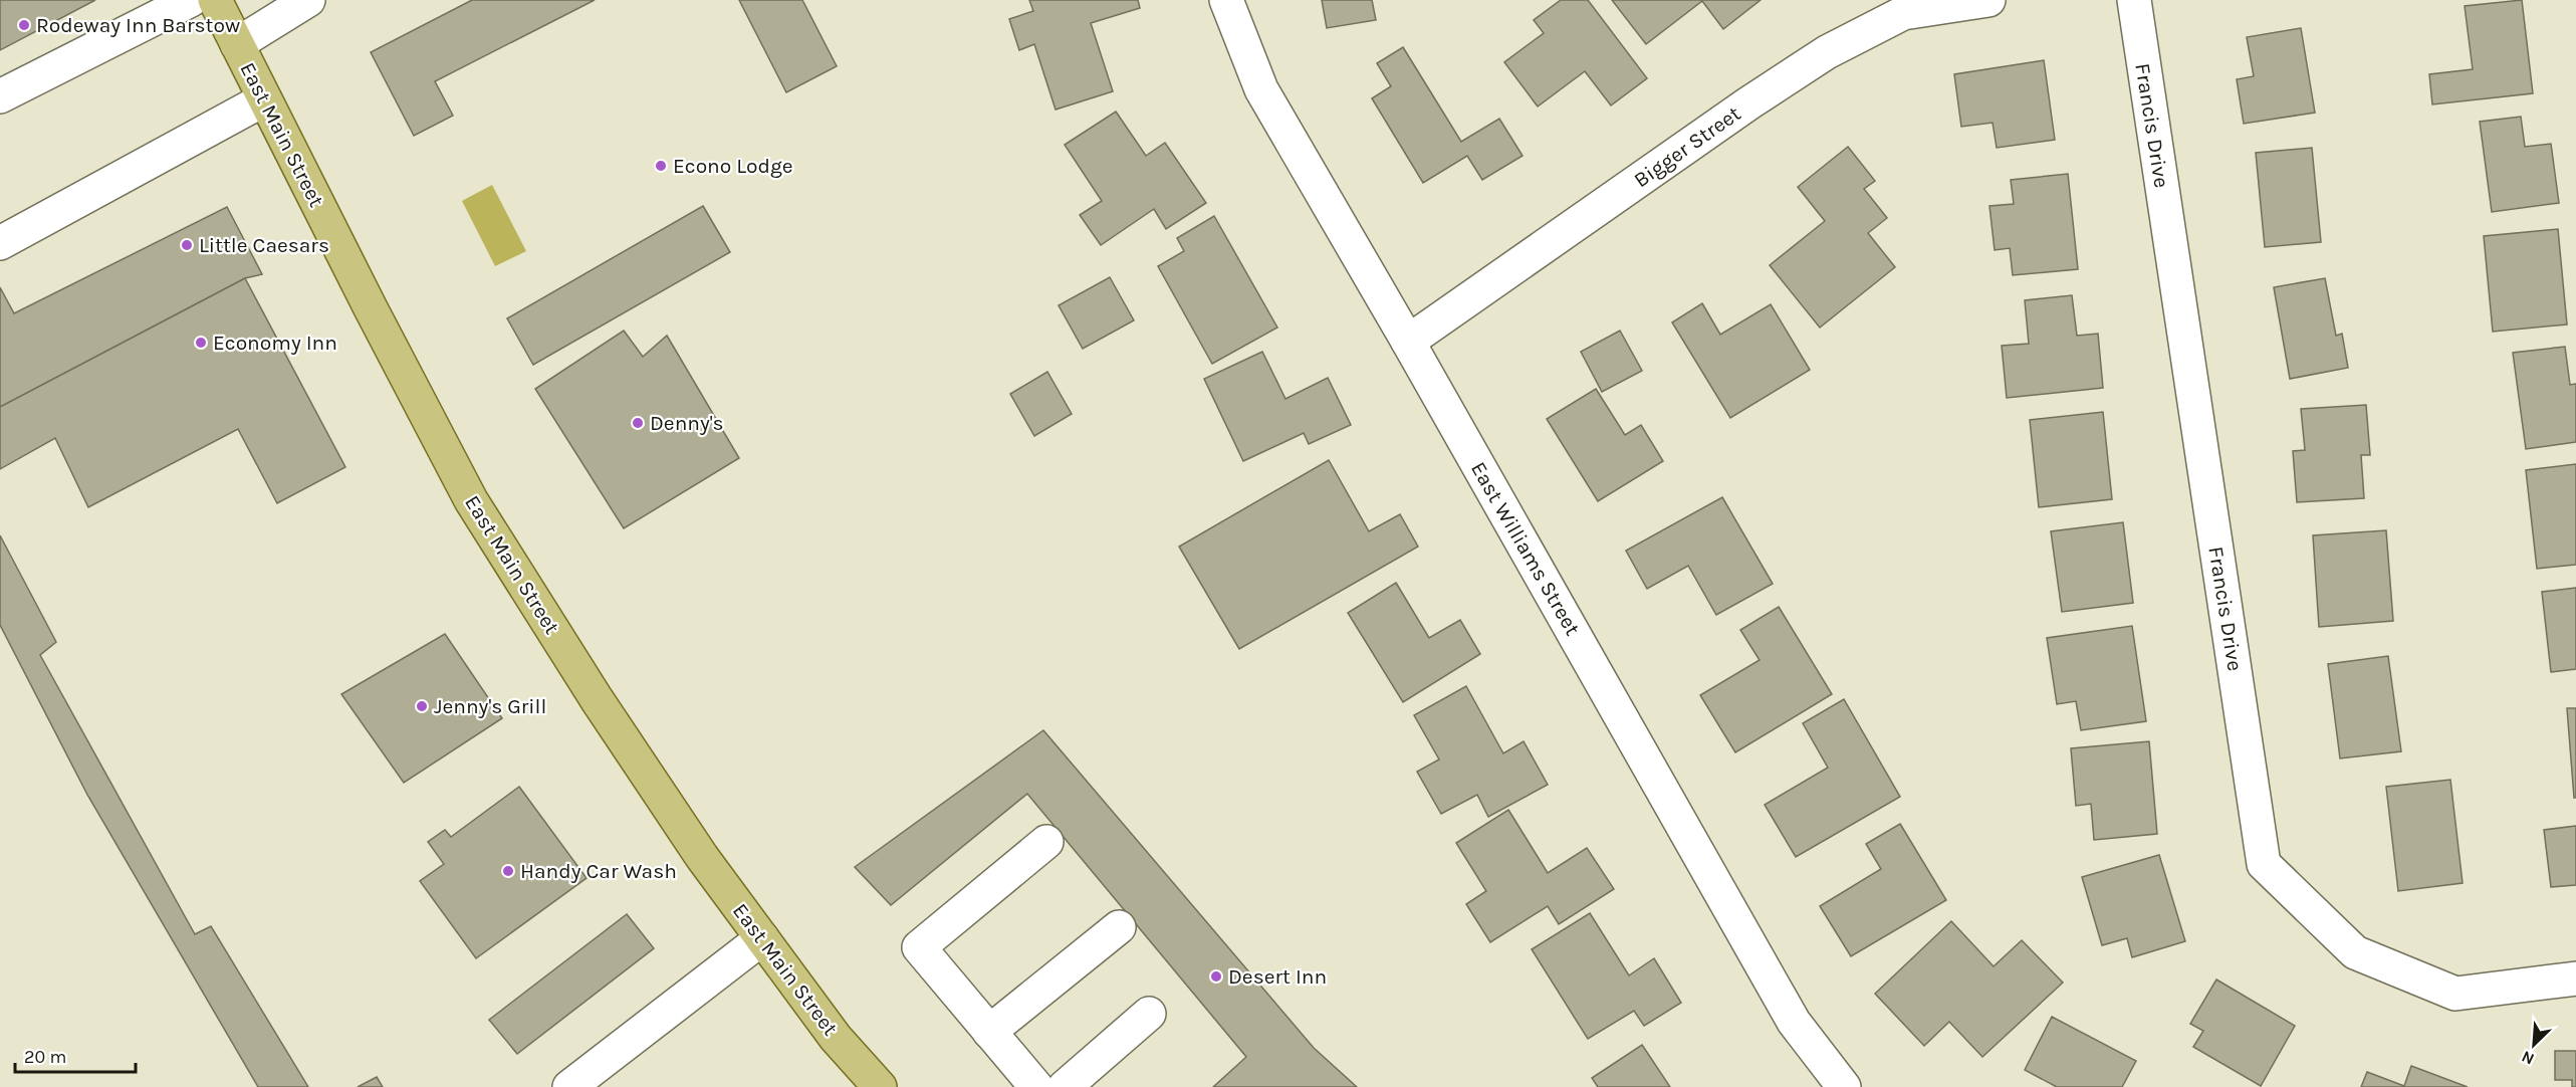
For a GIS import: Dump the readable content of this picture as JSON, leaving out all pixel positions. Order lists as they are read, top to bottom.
{
  "streets": {
    "main road": ["East Main Street"],
    "street": ["Francis Drive", "Bigger Street", "East Williams Street"]
  },
  "crossings": [
    ["Bigger Street", "East Williams Street"]
  ],
  "places": [
    "Rodeway Inn Barstow",
    "Econo Lodge",
    "Little Caesars",
    "Economy Inn",
    "Denny's",
    "Jenny's Grill",
    "Handy Car Wash",
    "Desert Inn"
  ],
  "scale_bar": "20 m",
  "north": "bottom left"
}
